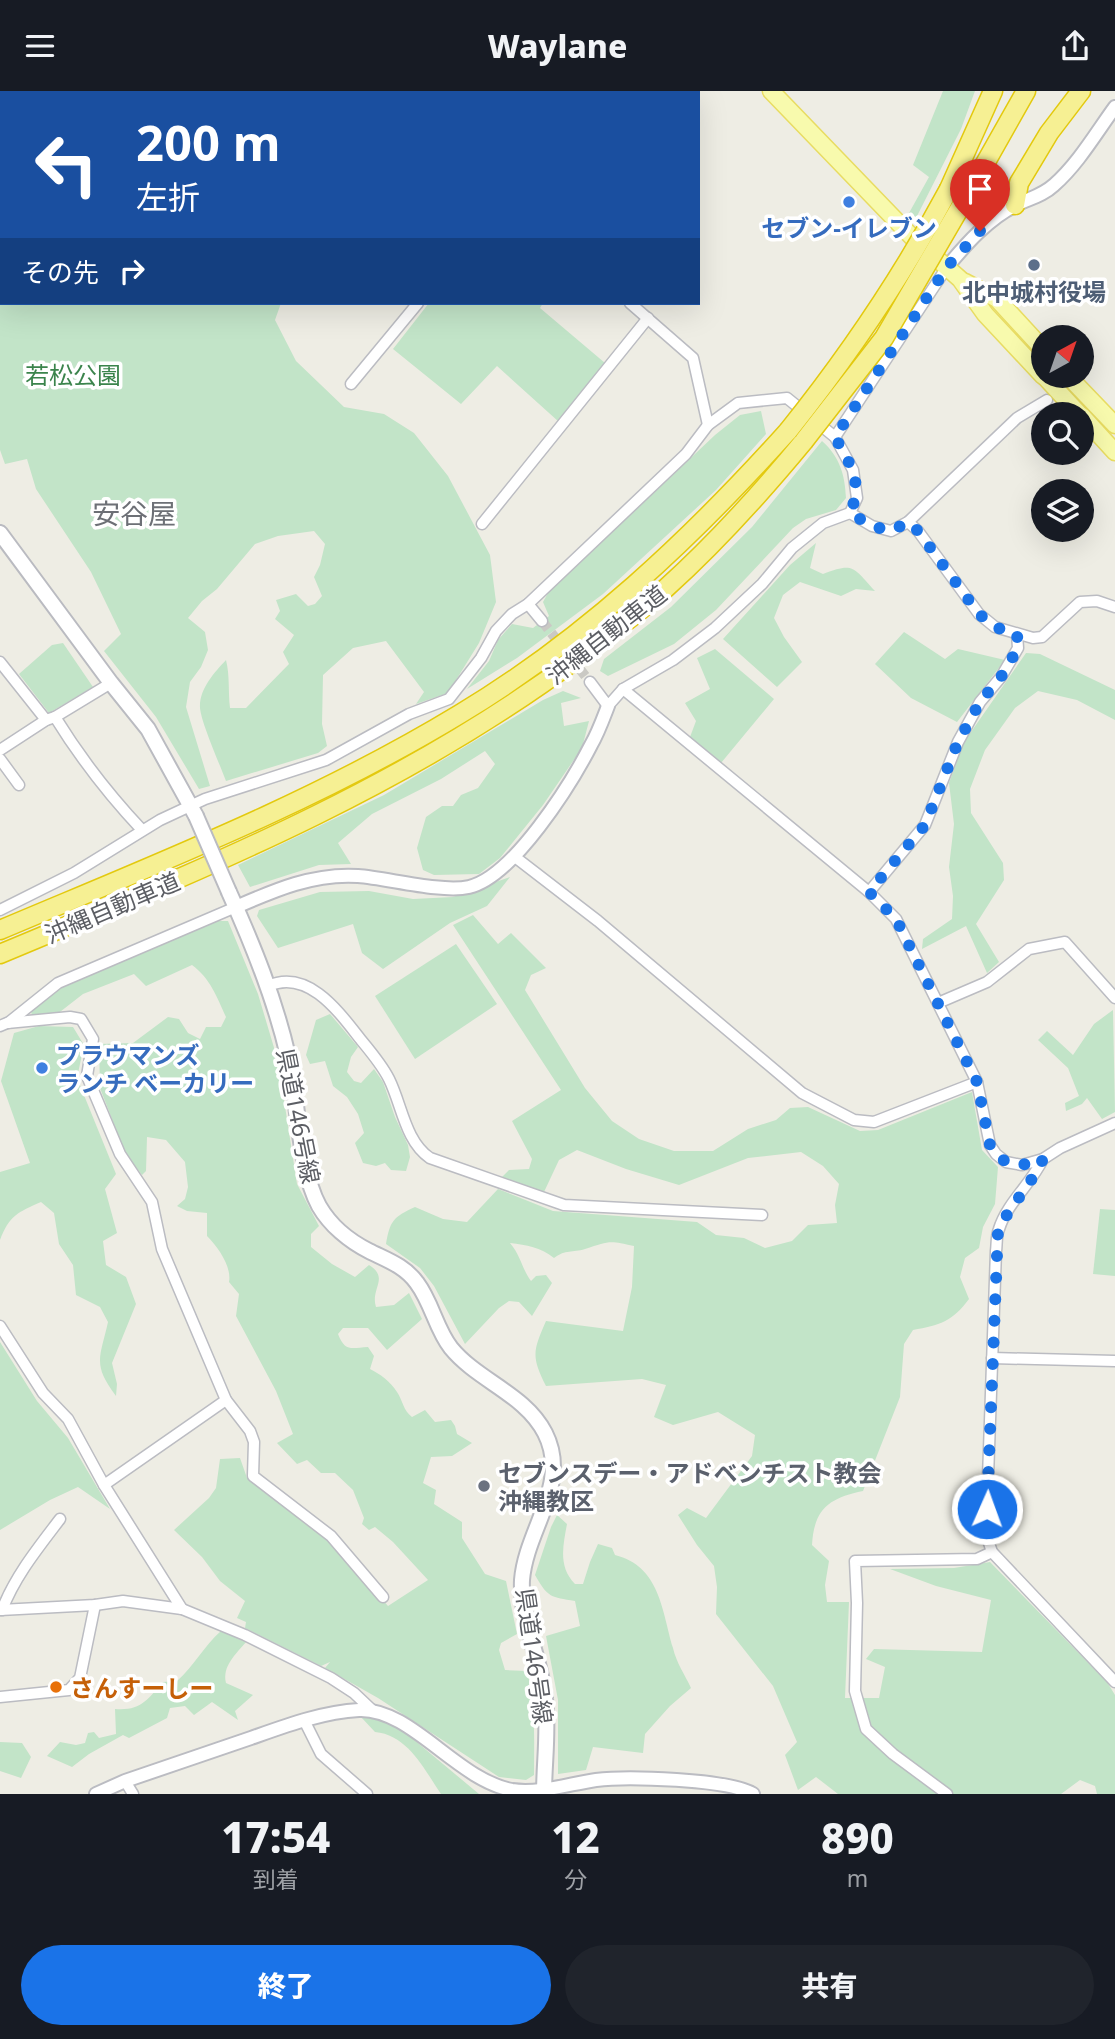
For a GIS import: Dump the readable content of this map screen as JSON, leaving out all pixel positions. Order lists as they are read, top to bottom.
{
  "streets": {
    "highway": ["沖縄自動車道"],
    "main road": ["県道146号線"]
  },
  "districts": ["安谷屋"],
  "parks": ["若松公園"],
  "places": [
    "セブン-イレブン",
    "北中城村役場",
    "プラウマンズ ランチ ベーカリー",
    "セブンスデー・アドベンチスト教会 沖縄教区",
    "さんすーしー"
  ],
  "north": "top right",
  "page": {
    "header": "Waylane",
    "turn": ["200 m", "左折"],
    "then": "その先",
    "eta": [
      "17:54",
      "到着",
      "12",
      "分",
      "890",
      "m"
    ],
    "buttons": ["終了", "共有"]
  }
}
